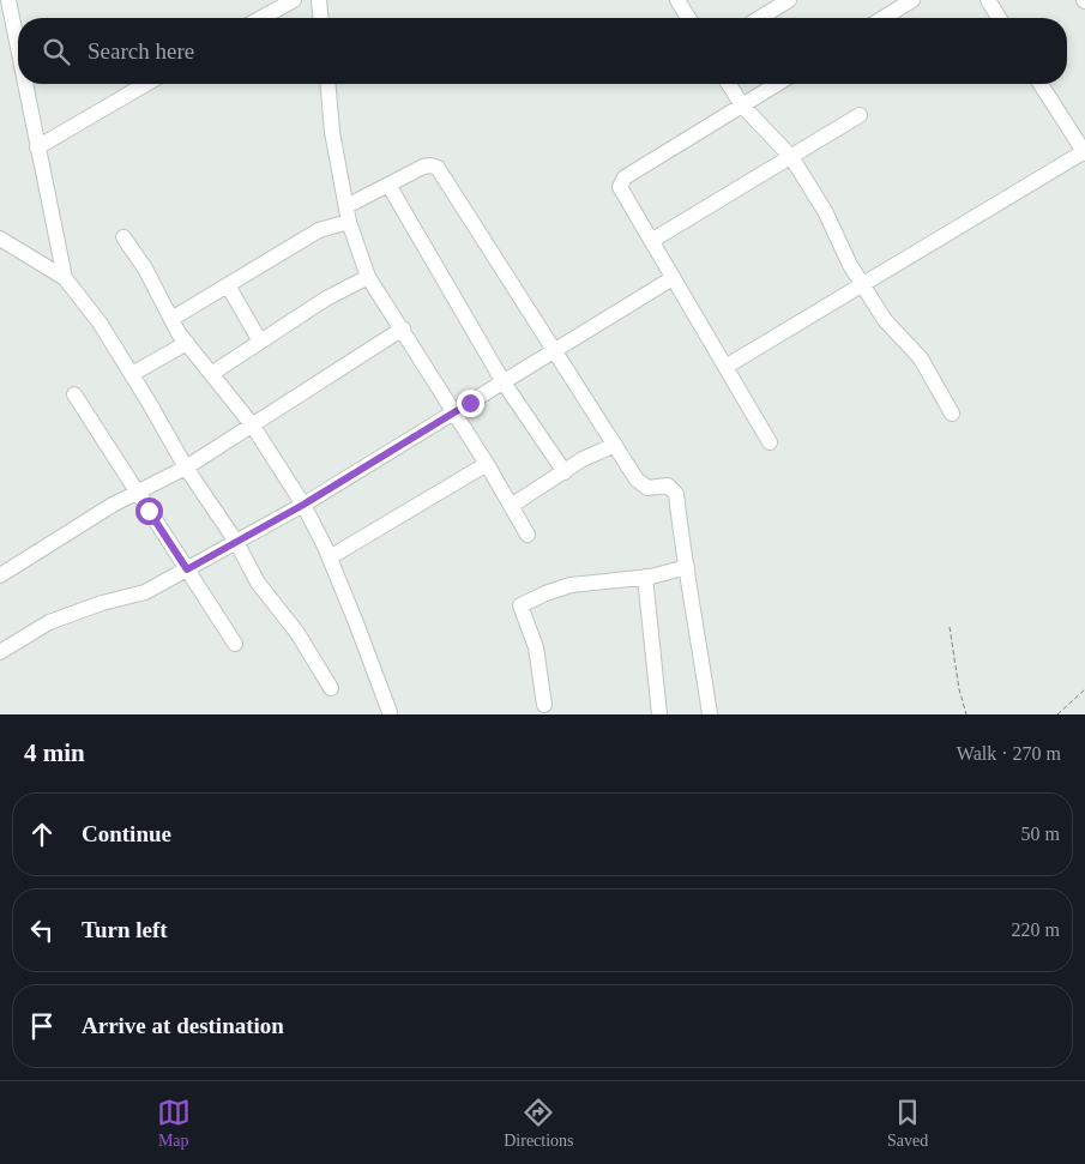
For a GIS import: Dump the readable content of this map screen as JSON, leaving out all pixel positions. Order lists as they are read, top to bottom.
{
  "page": {
    "search": "Search here",
    "heading": ["4 min", "Walk · 270 m"],
    "list": [
      ["Continue", "50 m"],
      ["Turn left", "220 m"],
      "Arrive at destination"
    ],
    "nav": ["Map", "Directions", "Saved"]
  }
}
